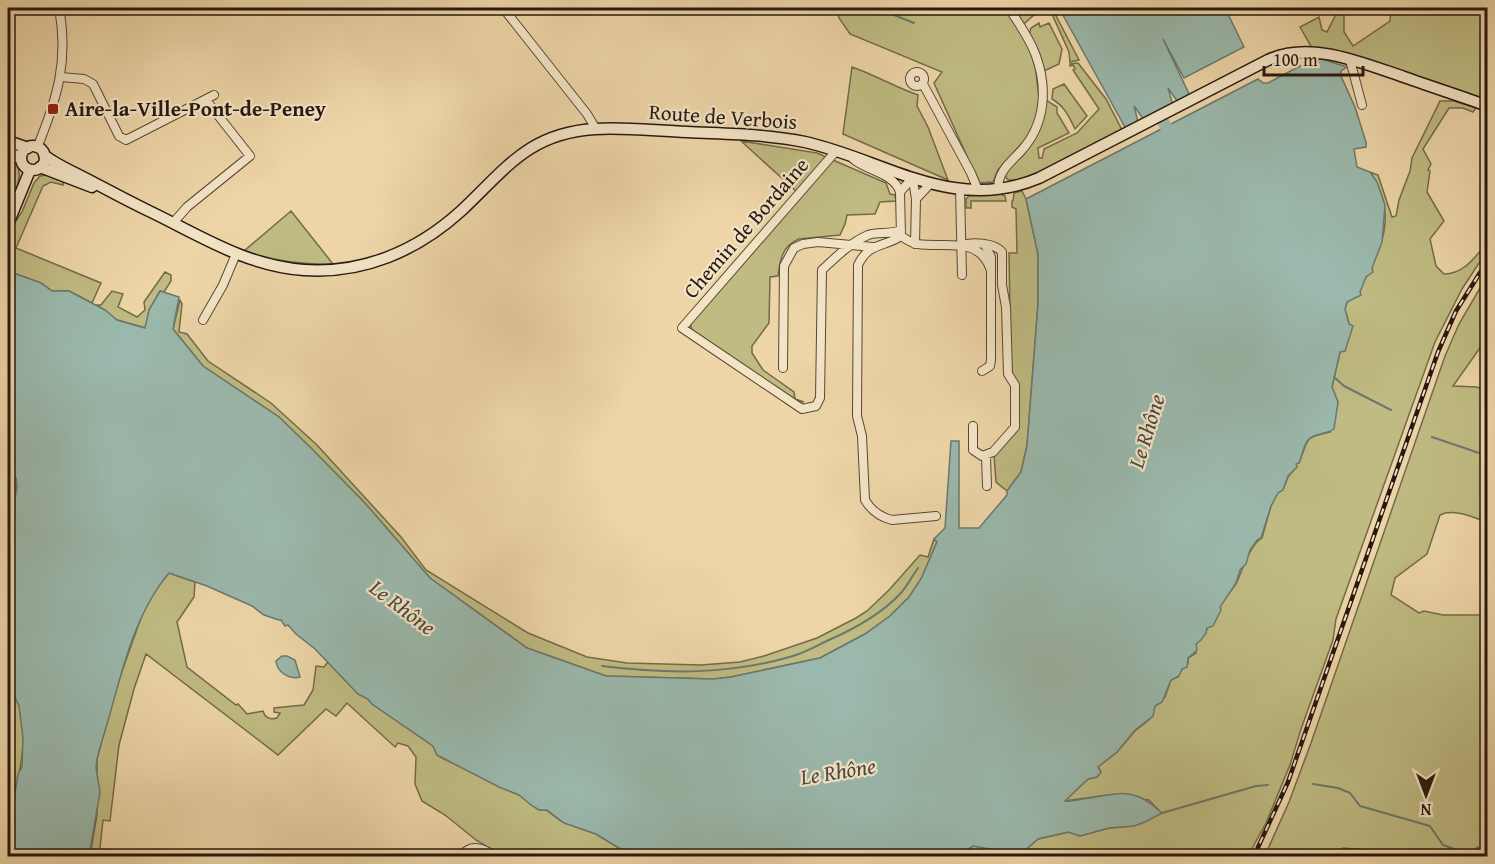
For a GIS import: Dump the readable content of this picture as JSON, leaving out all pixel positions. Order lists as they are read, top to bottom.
{
  "streets": {
    "street": ["Route de Verbois", "Chemin de Bordaine"]
  },
  "crossings": [
    ["Route de Verbois", "Chemin de Bordaine"]
  ],
  "water": ["Le Rhône"],
  "places": {
    "transit": ["Aire-la-Ville-Pont-de-Peney"]
  },
  "scale_bar": "100 m",
  "north": "bottom"
}
